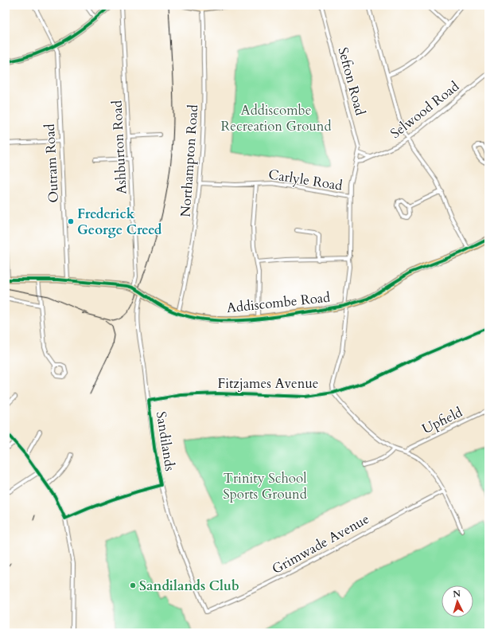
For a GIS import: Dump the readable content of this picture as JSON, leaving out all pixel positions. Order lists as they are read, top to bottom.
{
  "streets": {
    "highway": ["Addiscombe Road"],
    "street": [
      "Sefton Road",
      "Selwood Road",
      "Ashburton Road",
      "Northampton Road",
      "Outram Road",
      "Carlyle Road",
      "Fitzjames Avenue",
      "Upfield",
      "Sandilands",
      "Grimwade Avenue"
    ]
  },
  "crossings": [
    ["Sefton Road", "Selwood Road"],
    ["Sefton Road", "Carlyle Road"],
    ["Sefton Road", "Addiscombe Road"],
    ["Sefton Road", "Fitzjames Avenue"],
    ["Ashburton Road", "Addiscombe Road"],
    ["Northampton Road", "Carlyle Road"],
    ["Northampton Road", "Addiscombe Road"],
    ["Outram Road", "Addiscombe Road"],
    ["Addiscombe Road", "Sandilands"],
    ["Fitzjames Avenue", "Sandilands"],
    ["Sandilands", "Grimwade Avenue"]
  ],
  "parks": ["Addiscombe Recreation Ground", "Trinity School Sports Ground"],
  "places": ["Frederick George Creed", "Sandilands Club"],
  "north": "top"
}
